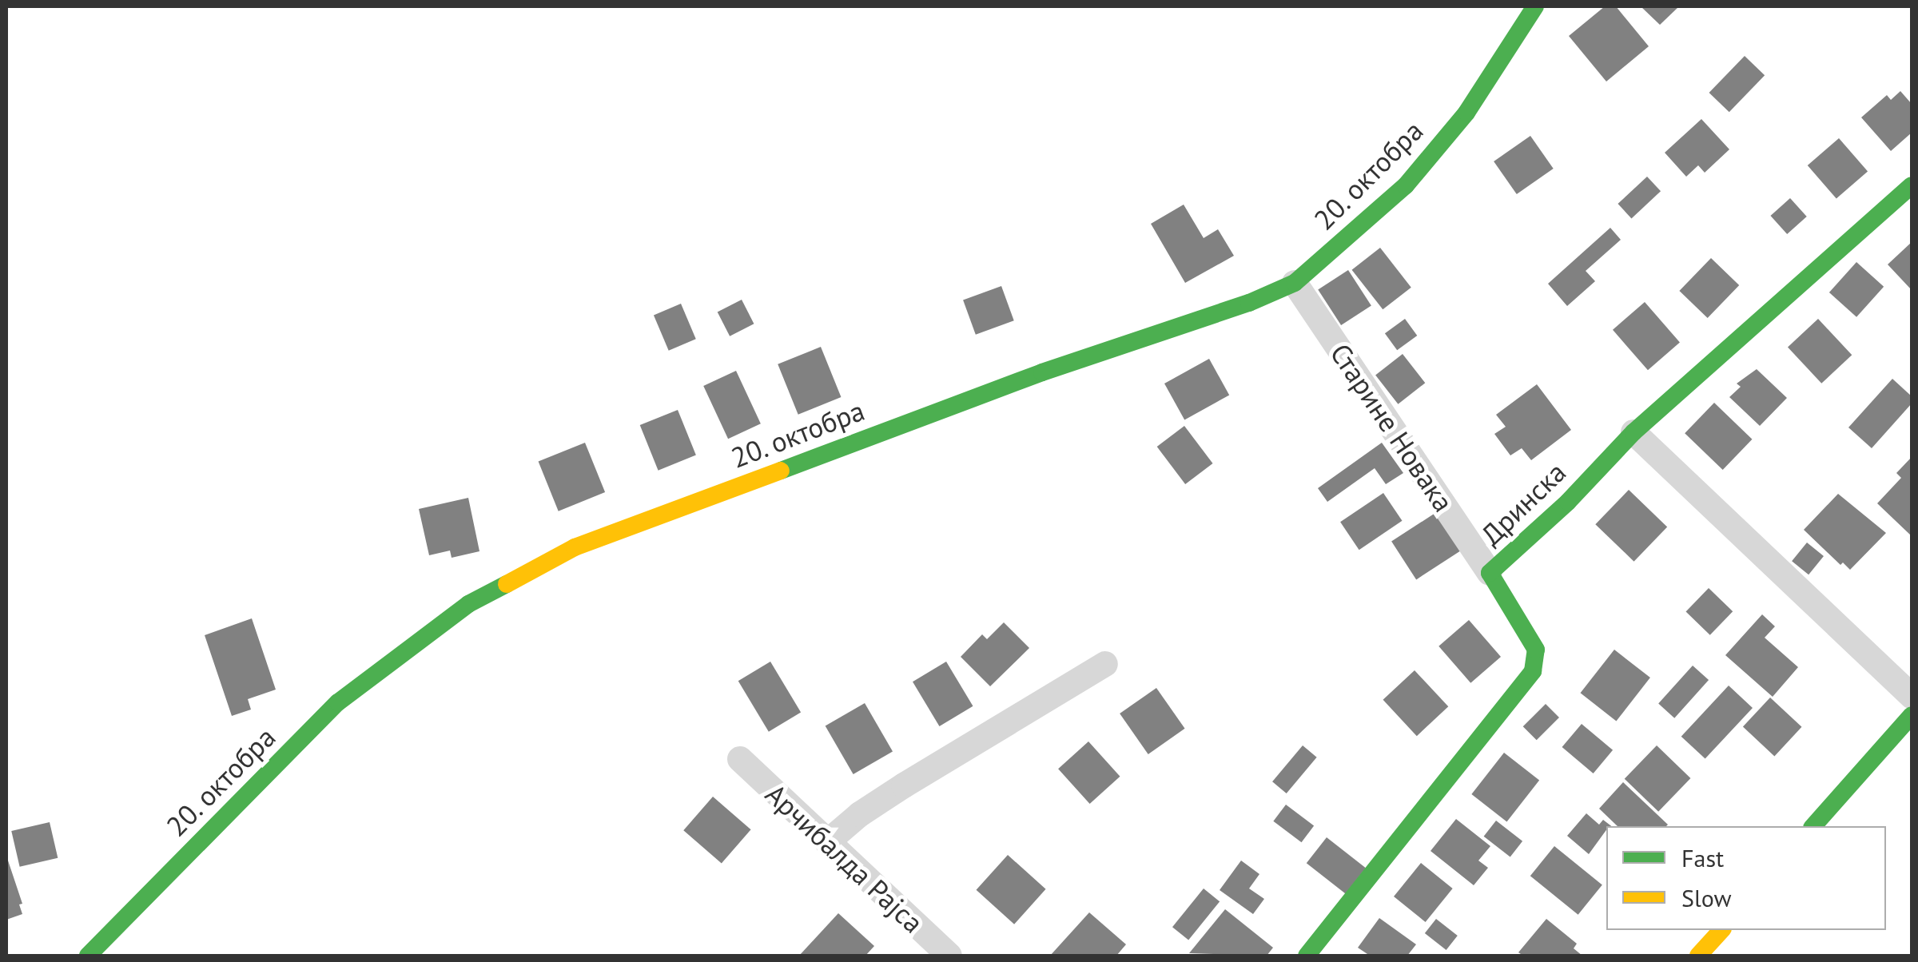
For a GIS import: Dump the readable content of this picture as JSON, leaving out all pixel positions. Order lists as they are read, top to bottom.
{
  "streets": {
    "street": [
      "20. октобра",
      "Старине Новака",
      "Дринска",
      "Арчибалда Рајса"
    ]
  },
  "crossings": [
    ["20. октобра", "Старине Новака"],
    ["Старине Новака", "Дринска"]
  ],
  "legend": ["Fast", "Slow"]
}
